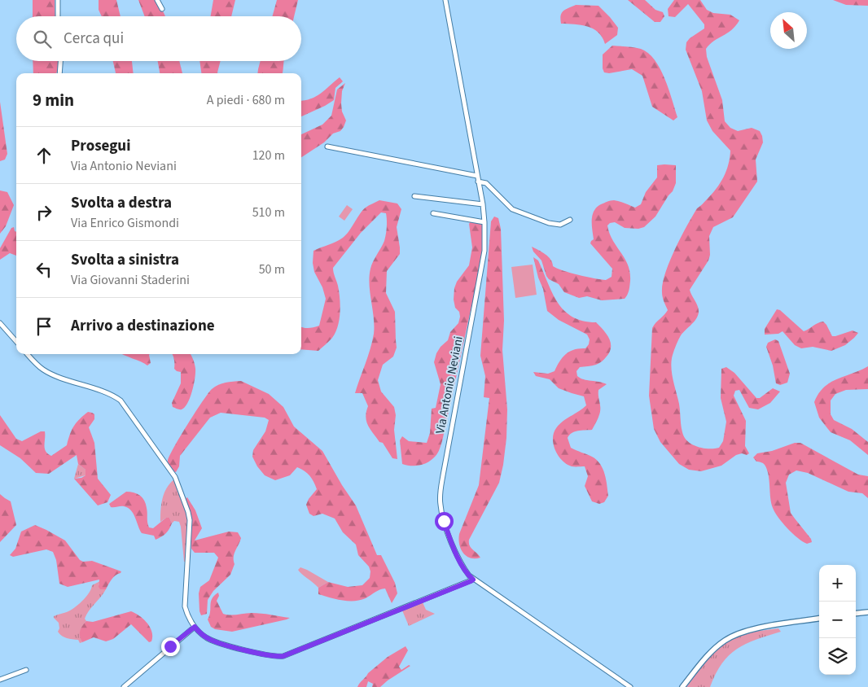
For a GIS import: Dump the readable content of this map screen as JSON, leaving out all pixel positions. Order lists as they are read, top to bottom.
{
  "streets": {
    "street": ["Via Antonio Neviani"]
  },
  "north": "top left",
  "page": {
    "search": "Cerca qui",
    "heading": ["9 min", "A piedi · 680 m"],
    "list": [
      ["Prosegui", "Via Antonio Neviani", "120 m"],
      ["Svolta a destra", "Via Enrico Gismondi", "510 m"],
      ["Svolta a sinistra", "Via Giovanni Staderini", "50 m"],
      "Arrivo a destinazione"
    ],
    "map_buttons": ["+", "−"]
  }
}
